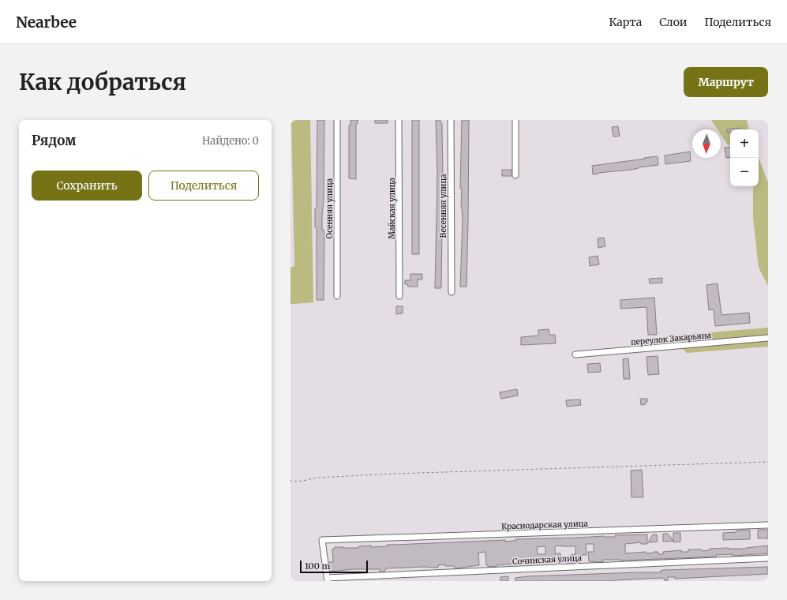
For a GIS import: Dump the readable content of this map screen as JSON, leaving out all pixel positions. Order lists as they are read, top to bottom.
{
  "streets": {
    "street": [
      "Весенняя улица",
      "Осенняя улица",
      "Майская улица",
      "переулок Закарьяна",
      "Краснодарская улица",
      "Сочинская улица"
    ]
  },
  "crossings": [
    ["Краснодарская улица", "Сочинская улица"]
  ],
  "scale_bar": "100 m",
  "north": "bottom",
  "page": {
    "header": "Nearbee",
    "nav": ["Карта", "Слои", "Поделиться"],
    "buttons": [
      "Маршрут",
      ["Сохранить", "Поделиться"]
    ],
    "title": "Как добраться",
    "heading": ["Рядом", "Найдено: 0"],
    "map_buttons": ["+", "−"],
    "scale": "100 m"
  }
}
